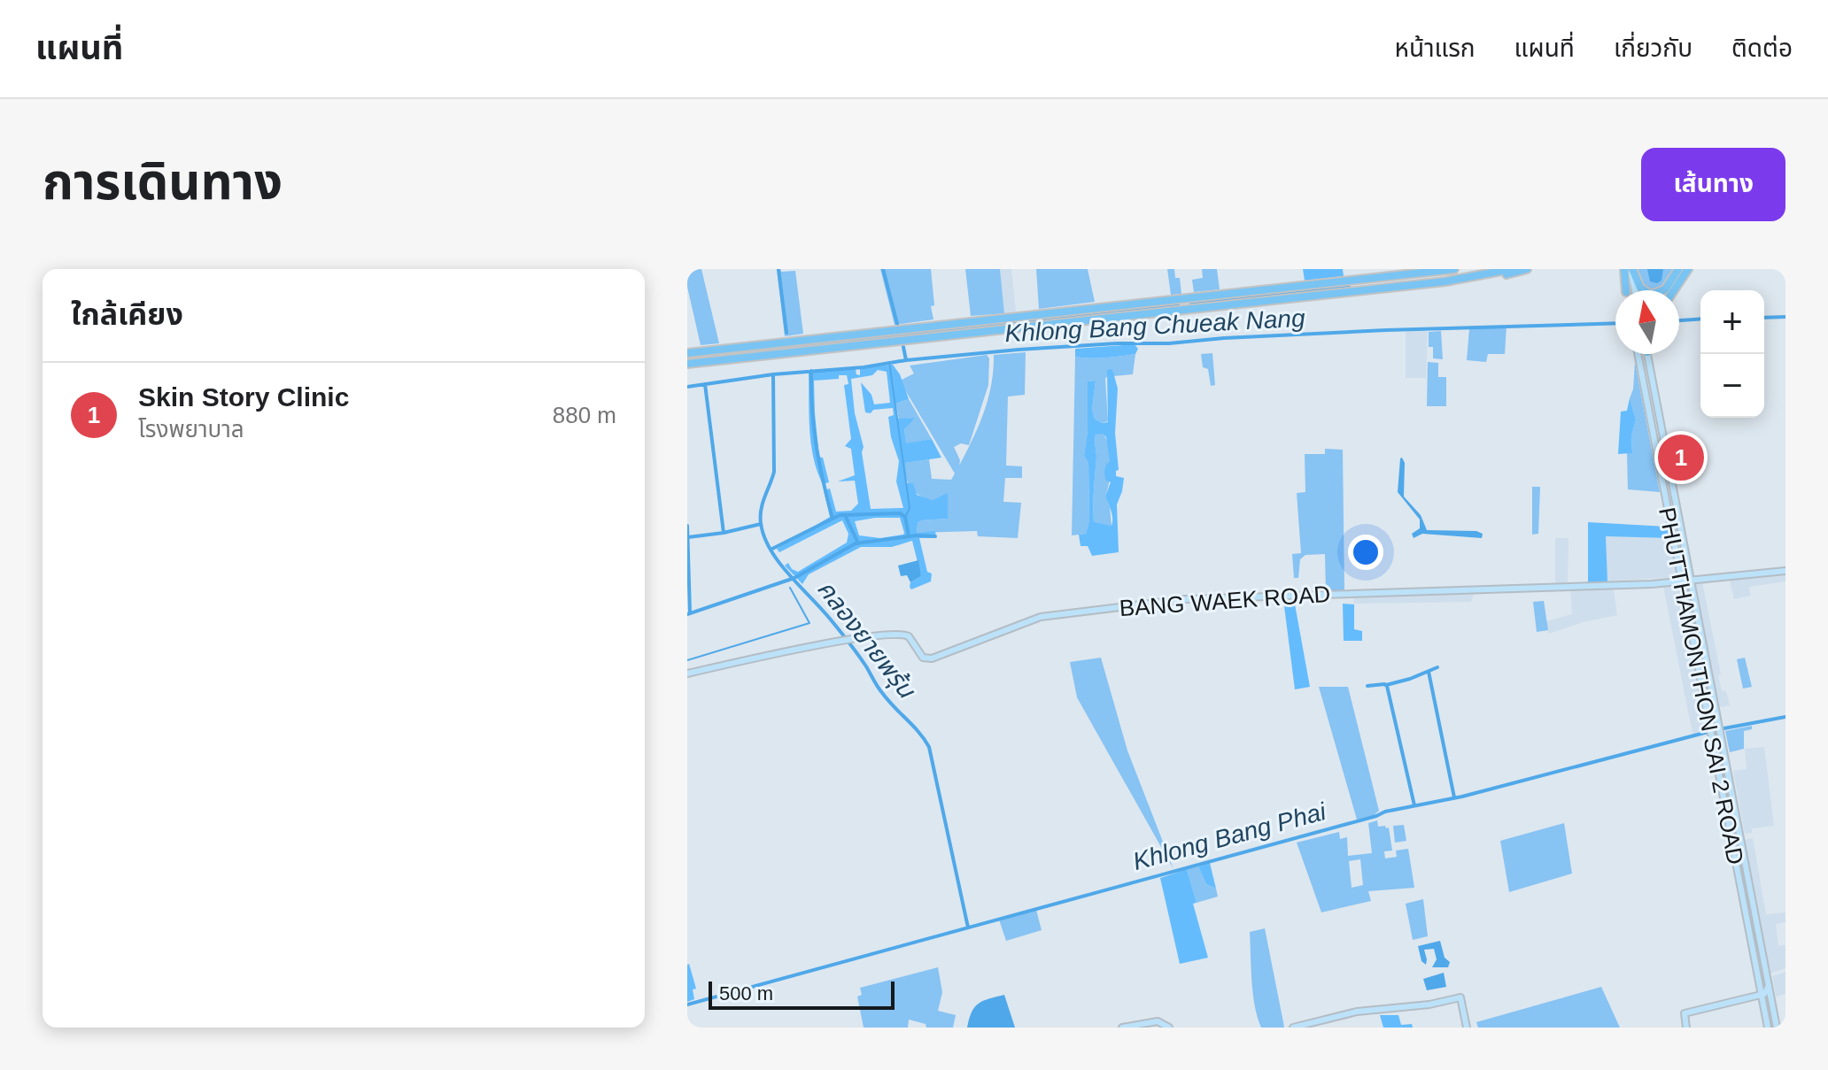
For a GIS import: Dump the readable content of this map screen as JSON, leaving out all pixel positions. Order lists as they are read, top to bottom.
{
  "streets": {
    "main road": ["BANG WAEK ROAD", "PHUTTHAMONTHON SAI 2 ROAD"]
  },
  "crossings": [
    ["BANG WAEK ROAD", "PHUTTHAMONTHON SAI 2 ROAD"]
  ],
  "water": ["Khlong Bang Chueak Nang", "คลองยายพรุ้น", "Khlong Bang Phai"],
  "scale_bar": "500 m",
  "north": "top",
  "page": {
    "header": "แผนที่",
    "nav": [
      "หน้าแรก",
      "แผนที่",
      "เกี่ยวกับ",
      "ติดต่อ"
    ],
    "title": "การเดินทาง",
    "buttons": "เส้นทาง",
    "heading": "ใกล้เคียง",
    "map_buttons": ["+", "−"],
    "list": [
      {
        "mark": "1",
        "name": "Skin Story Clinic",
        "note": "โรงพยาบาล",
        "value": "880 m"
      }
    ],
    "pins": "1",
    "scale": "500 m"
  }
}
